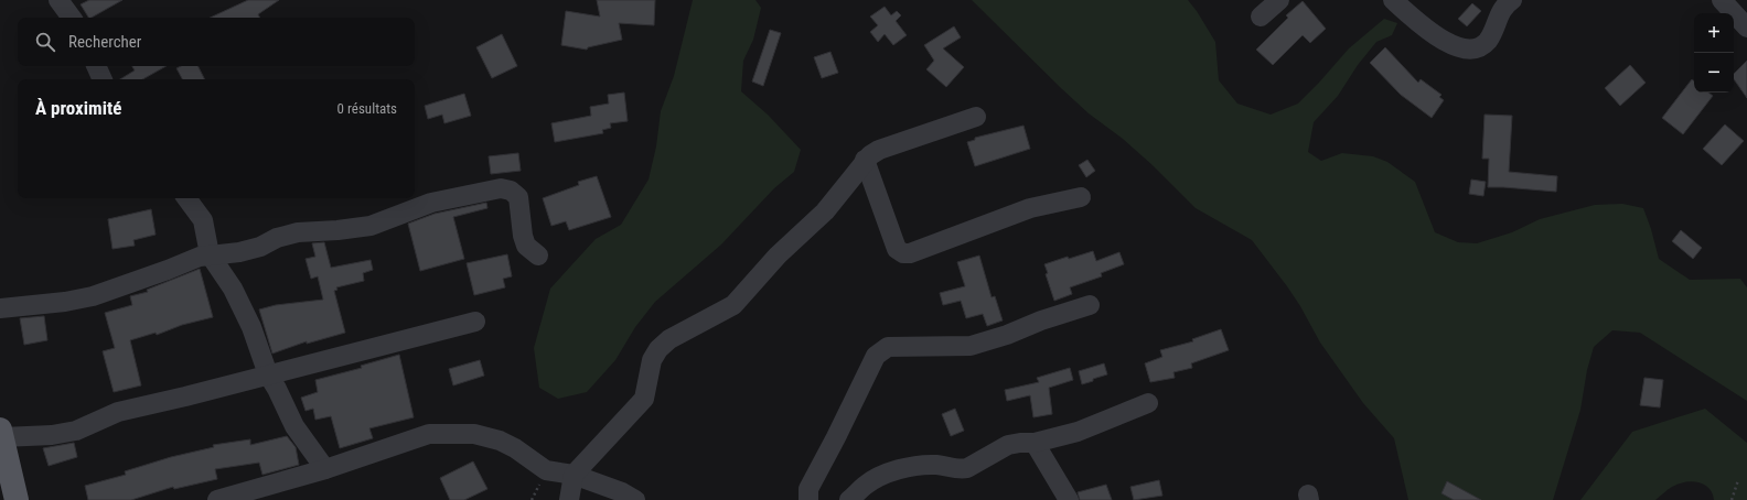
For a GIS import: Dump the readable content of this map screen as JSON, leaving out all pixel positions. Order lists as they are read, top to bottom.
{
  "page": {
    "map_buttons": ["+", "−"],
    "search": "Rechercher",
    "heading": ["À proximité", "0 résultats"]
  }
}
